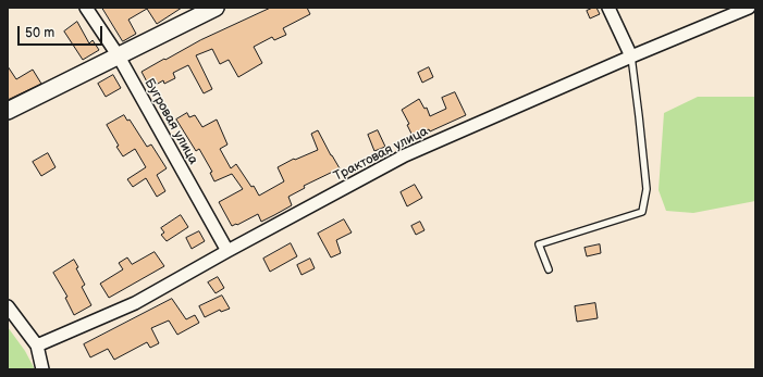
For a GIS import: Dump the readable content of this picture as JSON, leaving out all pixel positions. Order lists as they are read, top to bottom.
{
  "streets": {
    "street": ["Бугровая улица", "Трактовая улица"]
  },
  "crossings": [
    ["Бугровая улица", "Трактовая улица"]
  ],
  "scale_bar": "50 m"
}
